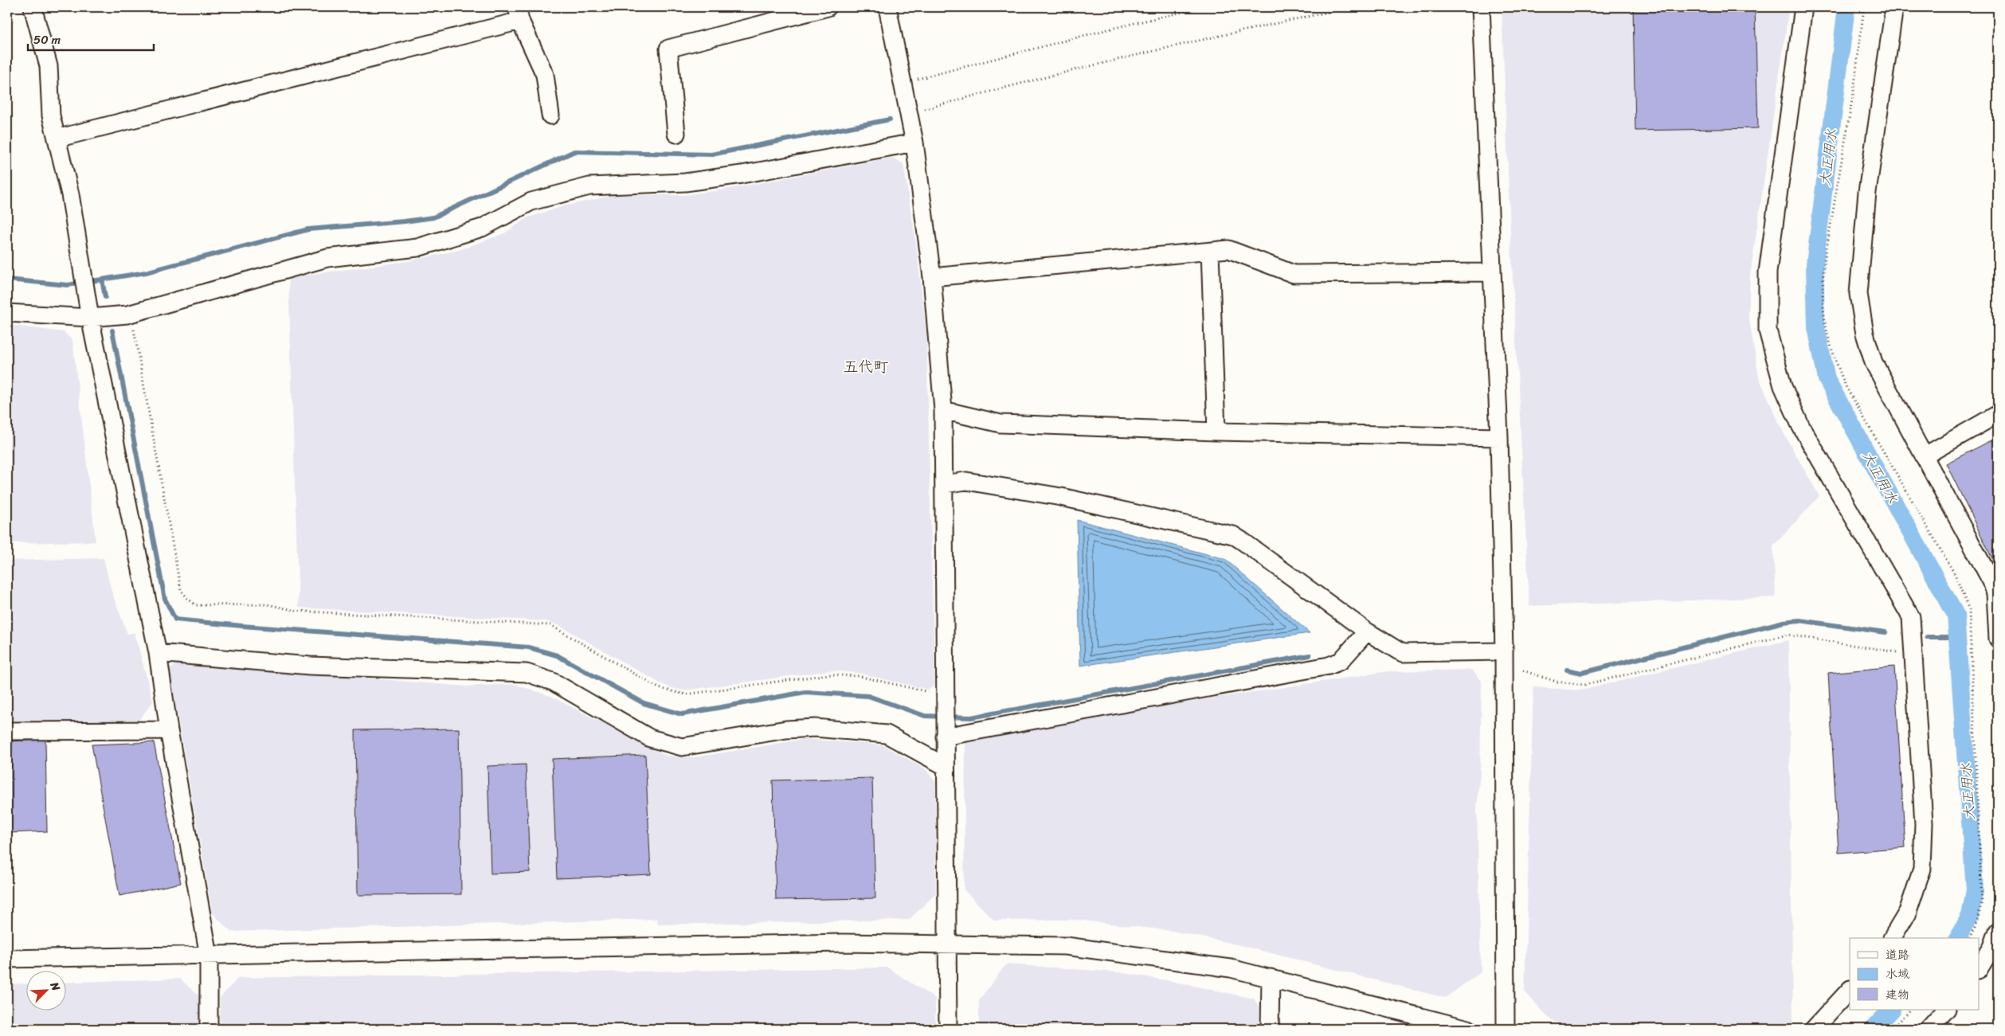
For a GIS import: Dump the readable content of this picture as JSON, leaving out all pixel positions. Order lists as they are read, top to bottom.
{
  "districts": ["五代町"],
  "water": ["大正用水"],
  "legend": ["道路", "水域", "建物"],
  "scale_bar": "50 m",
  "north": "top right"
}
